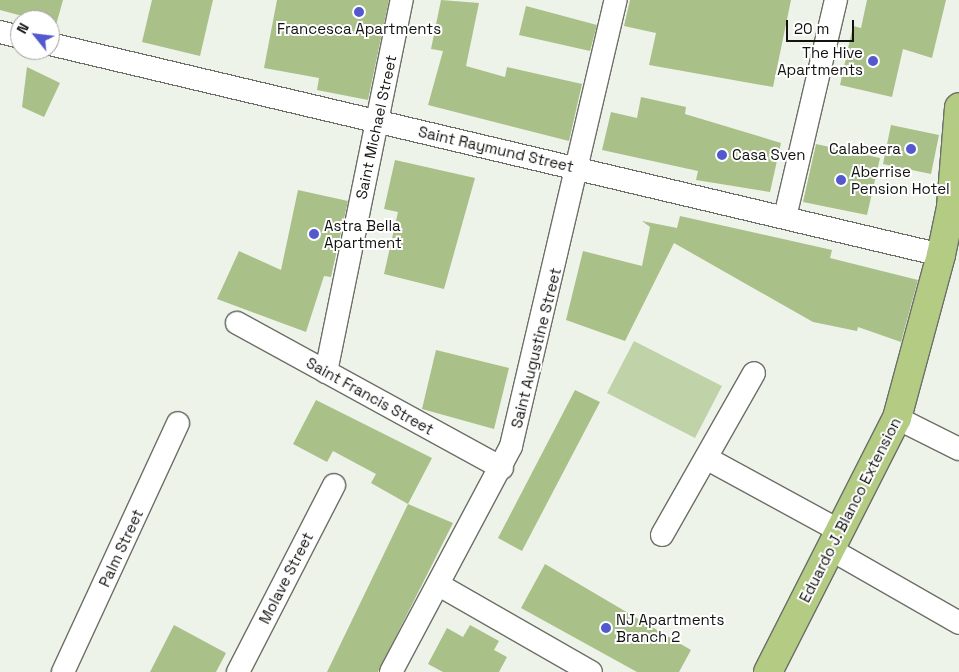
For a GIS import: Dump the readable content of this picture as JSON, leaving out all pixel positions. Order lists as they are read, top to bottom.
{
  "streets": {
    "main road": ["Eduardo J. Blanco Extension"],
    "street": [
      "Saint Michael Street",
      "Saint Raymund Street",
      "Saint Augustine Street",
      "Saint Francis Street",
      "Palm Street",
      "Molave Street"
    ]
  },
  "crossings": [
    ["Saint Michael Street", "Saint Raymund Street"],
    ["Saint Michael Street", "Saint Francis Street"],
    ["Saint Raymund Street", "Saint Augustine Street"],
    ["Saint Raymund Street", "Eduardo J. Blanco Extension"],
    ["Saint Augustine Street", "Saint Francis Street"]
  ],
  "places": [
    "Francesca Apartments",
    "The Hive Apartments",
    "Calabeera",
    "Casa Sven",
    "Aberrise Pension Hotel",
    "Astra Bella Apartment",
    "NJ Apartments Branch 2"
  ],
  "scale_bar": "20 m",
  "north": "top left"
}
